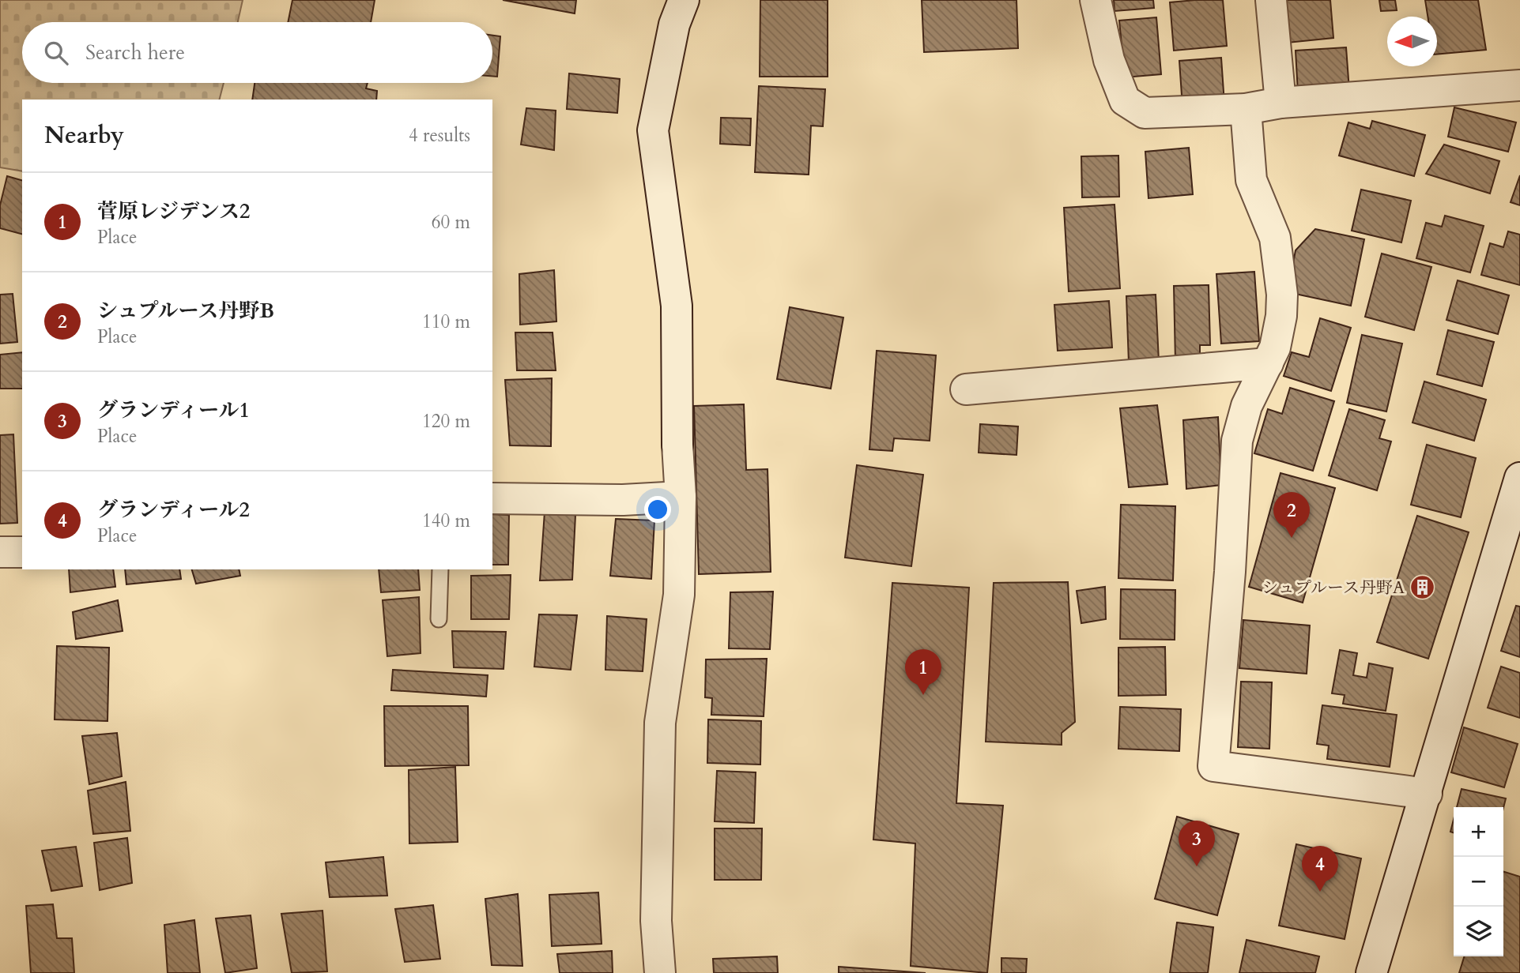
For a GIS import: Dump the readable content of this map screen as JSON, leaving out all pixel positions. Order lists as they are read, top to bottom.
{
  "places": {
    "building": ["シュプルース丹野A"]
  },
  "north": "left",
  "page": {
    "search": "Search here",
    "heading": ["Nearby", "4 results"],
    "list": [
      {
        "mark": "1",
        "name": "菅原レジデンス2",
        "note": "Place",
        "value": "60 m"
      },
      {
        "mark": "2",
        "name": "シュプルース丹野B",
        "note": "Place",
        "value": "110 m"
      },
      {
        "mark": "3",
        "name": "グランディール1",
        "note": "Place",
        "value": "120 m"
      },
      {
        "mark": "4",
        "name": "グランディール2",
        "note": "Place",
        "value": "140 m"
      }
    ],
    "pins": [
      "2",
      "1",
      "3",
      "4"
    ],
    "map_buttons": ["+", "−"]
  }
}
